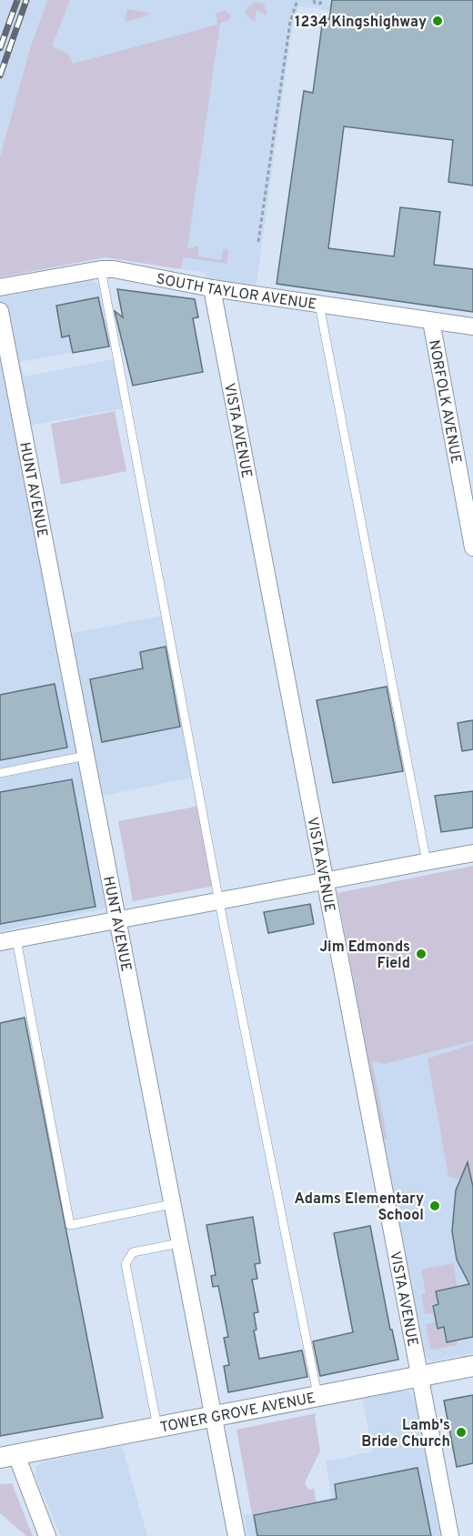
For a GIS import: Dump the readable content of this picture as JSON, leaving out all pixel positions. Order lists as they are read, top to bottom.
{
  "streets": {
    "street": [
      "SOUTH TAYLOR AVENUE",
      "NORFOLK AVENUE",
      "VISTA AVENUE",
      "HUNT AVENUE",
      "TOWER GROVE AVENUE"
    ]
  },
  "crossings": [
    ["SOUTH TAYLOR AVENUE", "NORFOLK AVENUE"],
    ["SOUTH TAYLOR AVENUE", "VISTA AVENUE"],
    ["VISTA AVENUE", "TOWER GROVE AVENUE"],
    ["HUNT AVENUE", "TOWER GROVE AVENUE"]
  ],
  "places": [
    "1234 Kingshighway",
    "Jim Edmonds Field",
    "Adams Elementary School",
    "Lamb's Bride Church"
  ]
}
